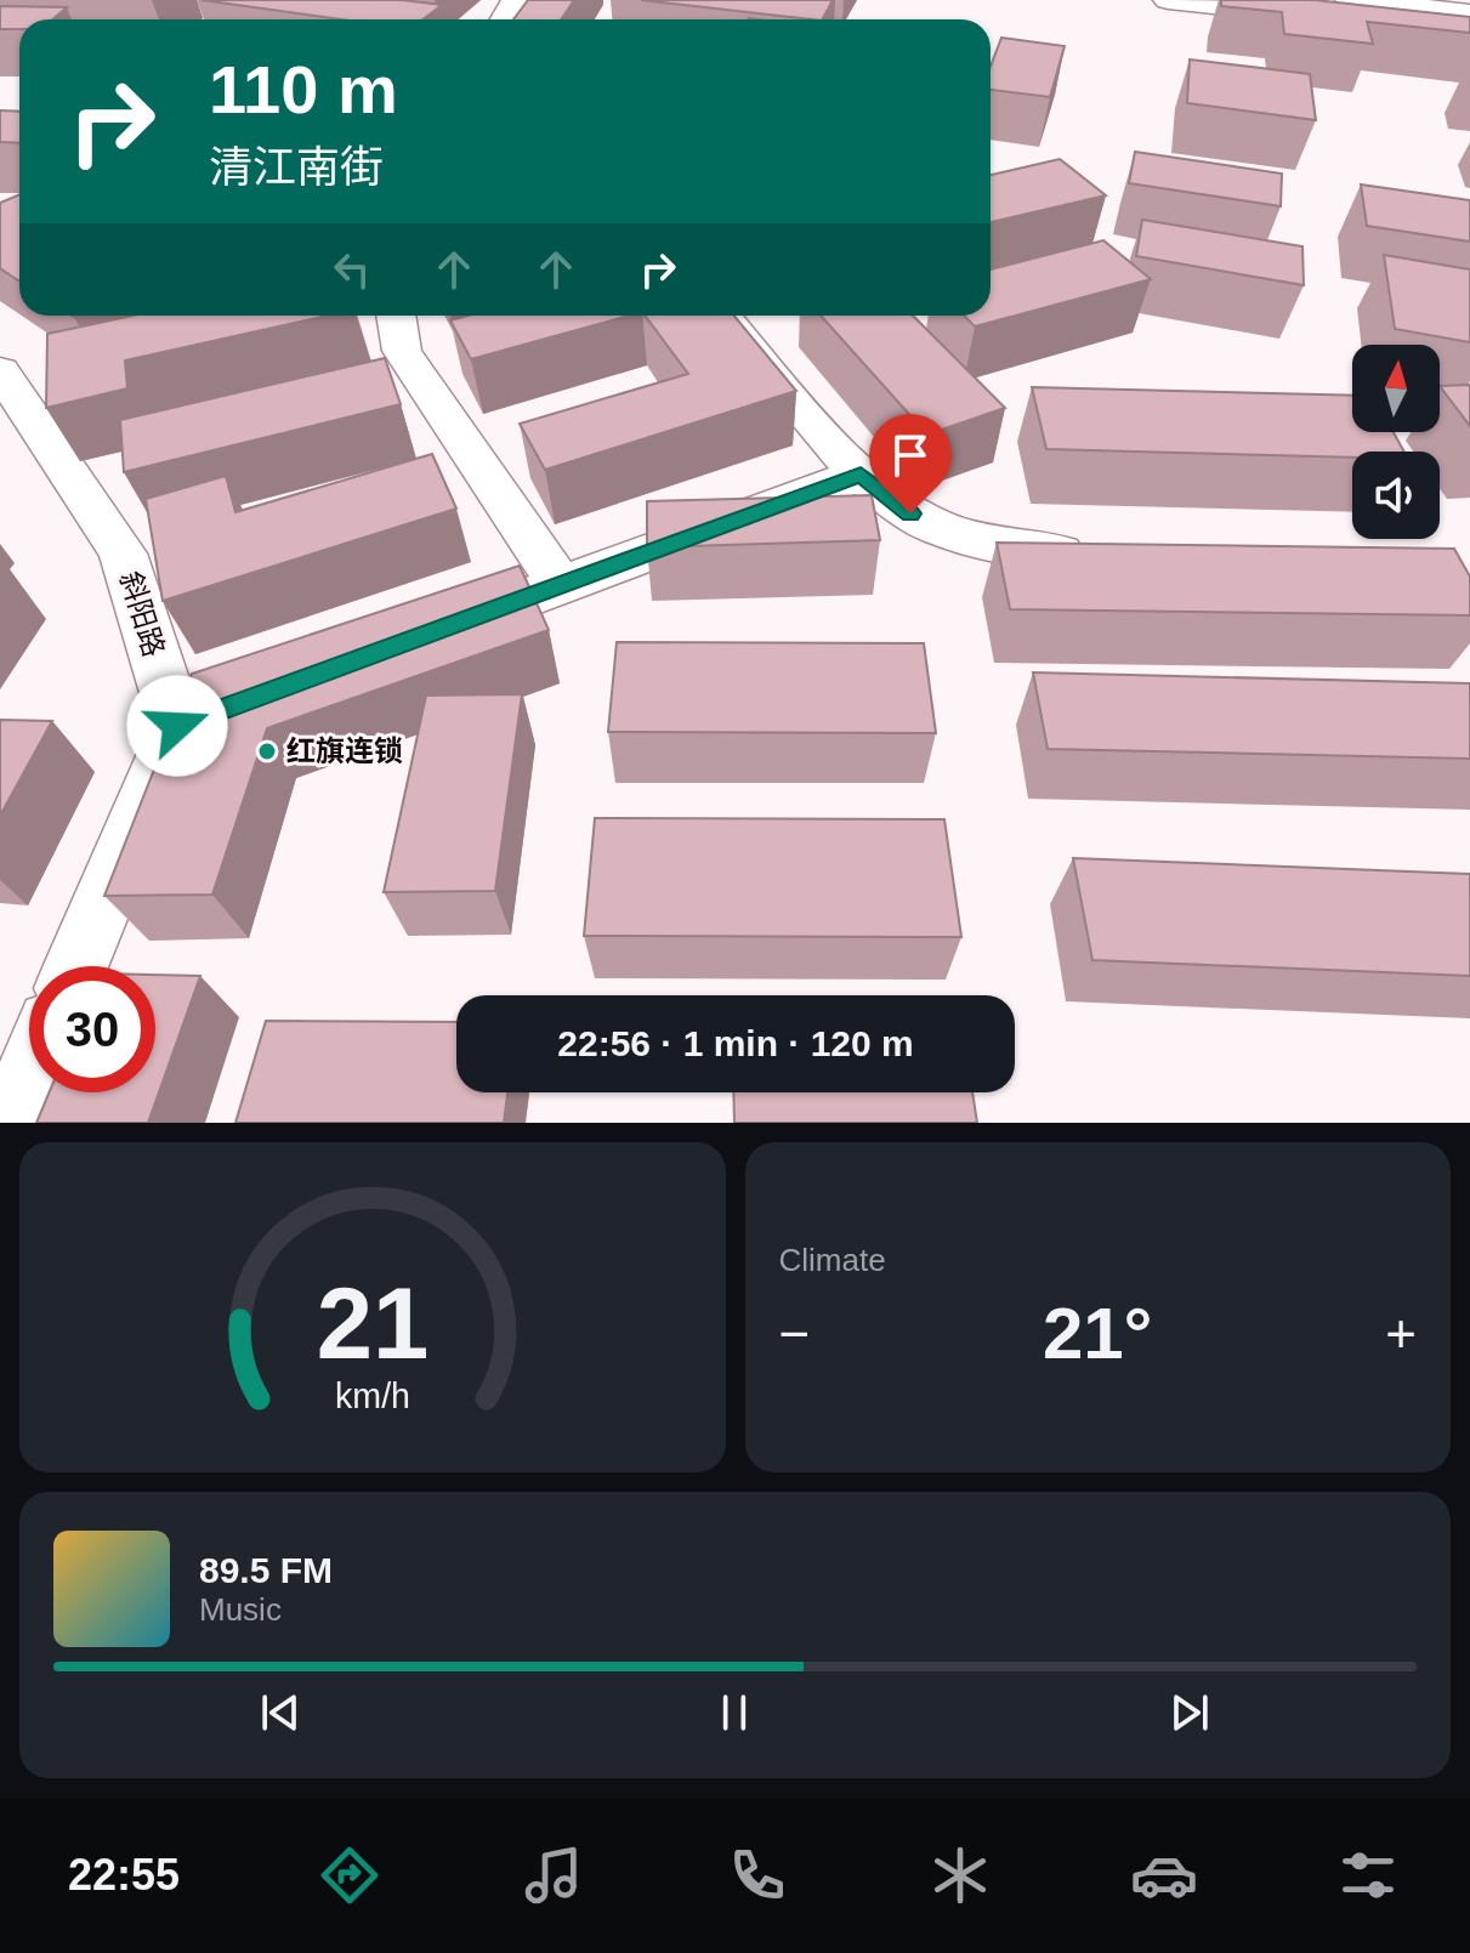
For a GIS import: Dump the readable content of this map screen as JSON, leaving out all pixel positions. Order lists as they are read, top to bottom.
{
  "streets": {
    "street": ["斜阳路"]
  },
  "places": ["红旗连锁"],
  "north": "top",
  "page": {
    "turn": ["110 m", "清江南街"],
    "limit": "30",
    "trip": "22:56 · 1 min · 120 m",
    "tile": "Climate",
    "heat": ["−", "21°", "+"],
    "song": ["89.5 FM", "Music"],
    "tabs": "22:55",
    "gauge": ["21", "km/h"]
  }
}
